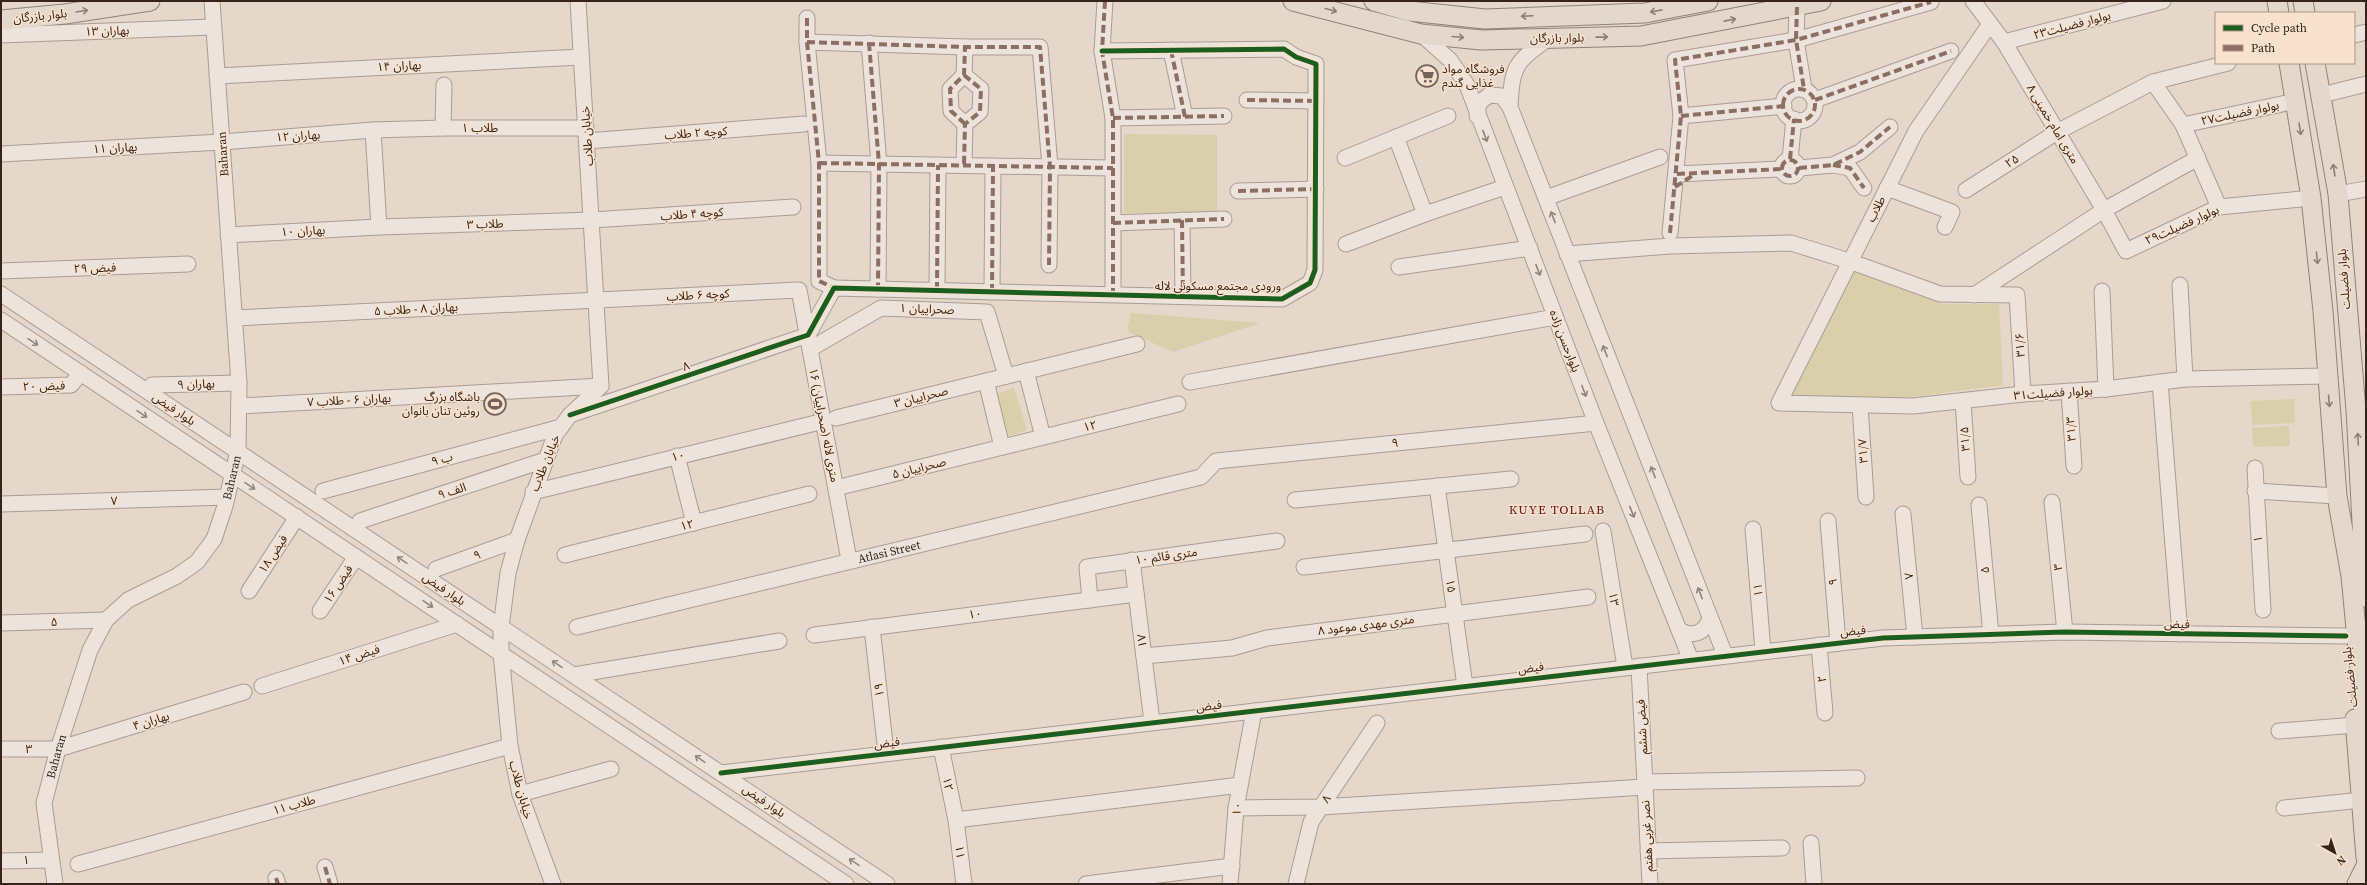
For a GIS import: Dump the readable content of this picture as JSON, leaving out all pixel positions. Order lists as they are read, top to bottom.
{
  "streets": {
    "main road": ["بلوار بازرگان", "بلوار فضیلت"],
    "street": [
      "بولوار فضیلت۲۳",
      "بهاران ۱۳",
      "بهاران ۱۴",
      "بولوار فضیلت۲۷",
      "۸ متری امام خمینی",
      "طلاب ۱",
      "کوچه ۲ طلاب",
      "بهاران ۱۲",
      "خیابان طلاب",
      "بهاران ۱۱",
      "Baharan",
      "۲۵",
      "طلاب",
      "کوچه ۴ طلاب",
      "طلاب ۳",
      "بولوار فضیلت۲۹",
      "بهاران ۱۰",
      "فیض ۲۹",
      "ورودی مجتمع مسکونی لاله",
      "کوچه ۶ طلاب",
      "بهاران ۸ - طلاب ۵",
      "صحراییان ۱",
      "بلوارحسن زاده",
      "۳۱/۶",
      "۸",
      "بهاران ۹",
      "فیض ۲۰",
      "بولوار فضیلت۳۱",
      "صحراییان ۳",
      "بهاران ۶ - طلاب ۷",
      "بلوار فیض",
      "۱۶ متری لاله (صحراییان)",
      "۱۲",
      "۳۱/۳",
      "۳۱/۵",
      "۹",
      "۳۱/۷",
      "۱۰",
      "۹ ب",
      "۵ صحراییان",
      "۹ الف",
      "۷",
      "۱",
      "Atlasi Street",
      "فیض ۱۸",
      "۱۰ متری قائم",
      "۳",
      "۵",
      "فیض ۱۶",
      "۱۵",
      "۱۱",
      "۱۳",
      "فیض",
      "۸ متری مهدی موعود",
      "۱۷",
      "فیض ۱۴",
      "۲",
      "۱۹",
      "۴ بهاران",
      "فیض ششم",
      "طلاب ۱۱",
      "نصر غربی هفتم"
    ]
  },
  "crossings": [
    ["بلوار بازرگان", "بلوارحسن زاده"],
    ["بولوار فضیلت۲۳", "۸ متری امام خمینی"],
    ["بهاران ۱۳", "Baharan"],
    ["بهاران ۱۴", "خیابان طلاب"],
    ["بهاران ۱۴", "Baharan"],
    ["بولوار فضیلت۲۷", "بلوار فضیلت"],
    ["۸ متری امام خمینی", "۲۵"],
    ["۸ متری امام خمینی", "طلاب"],
    ["۸ متری امام خمینی", "بولوار فضیلت۲۹"],
    ["طلاب ۱", "کوچه ۲ طلاب"],
    ["طلاب ۱", "بهاران ۱۲"],
    ["طلاب ۱", "خیابان طلاب"],
    ["کوچه ۲ طلاب", "خیابان طلاب"],
    ["بهاران ۱۲", "بهاران ۱۱"],
    ["بهاران ۱۲", "Baharan"],
    ["خیابان طلاب", "کوچه ۴ طلاب"],
    ["خیابان طلاب", "طلاب ۳"],
    ["خیابان طلاب", "کوچه ۶ طلاب"],
    ["خیابان طلاب", "بهاران ۸ - طلاب ۵"],
    ["خیابان طلاب", "۸"],
    ["خیابان طلاب", "بهاران ۶ - طلاب ۷"],
    ["خیابان طلاب", "بلوار فیض"],
    ["خیابان طلاب", "۹"],
    ["خیابان طلاب", "۱۰"],
    ["خیابان طلاب", "۹ ب"],
    ["خیابان طلاب", "۹ الف"],
    ["خیابان طلاب", "طلاب ۱۱"],
    ["بهاران ۱۱", "Baharan"],
    ["Baharan", "بهاران ۱۰"],
    ["Baharan", "بهاران ۸ - طلاب ۵"],
    ["Baharan", "بهاران ۹"],
    ["Baharan", "بهاران ۶ - طلاب ۷"],
    ["Baharan", "بلوار فیض"],
    ["Baharan", "۷"],
    ["Baharan", "۱"],
    ["Baharan", "۳"],
    ["Baharan", "۵"],
    ["Baharan", "۴ بهاران"],
    ["طلاب", "بولوار فضیلت۳۱"],
    ["کوچه ۴ طلاب", "طلاب ۳"],
    ["طلاب ۳", "بهاران ۱۰"],
    ["بولوار فضیلت۲۹", "بلوار فضیلت"],
    ["بلوار فضیلت", "بولوار فضیلت۳۱"],
    ["بلوار فضیلت", "فیض"],
    ["کوچه ۶ طلاب", "بهاران ۸ - طلاب ۵"],
    ["کوچه ۶ طلاب", "۱۶ متری لاله (صحراییان)"],
    ["صحراییان ۱", "۸"],
    ["صحراییان ۱", "صحراییان ۳"],
    ["صحراییان ۱", "۱۶ متری لاله (صحراییان)"],
    ["بلوارحسن زاده", "۹"],
    ["بلوارحسن زاده", "فیض"],
    ["۳۱/۶", "بولوار فضیلت۳۱"],
    ["۸", "۱۶ متری لاله (صحراییان)"],
    ["۸", "۹ ب"],
    ["فیض ۲۰", "بلوار فیض"],
    ["بولوار فضیلت۳۱", "۳۱/۳"],
    ["بولوار فضیلت۳۱", "۳۱/۵"],
    ["بولوار فضیلت۳۱", "۳۱/۷"],
    ["صحراییان ۳", "۱۶ متری لاله (صحراییان)"],
    ["صحراییان ۳", "۱۰"],
    ["بلوار فیض", "فیض ۱۸"],
    ["بلوار فیض", "فیض ۱۶"],
    ["بلوار فیض", "فیض"],
    ["بلوار فیض", "فیض ۱۴"],
    ["۱۶ متری لاله (صحراییان)", "۱۰"],
    ["۱۶ متری لاله (صحراییان)", "۵ صحراییان"],
    ["۱۶ متری لاله (صحراییان)", "Atlasi Street"],
    ["۱۲", "۵ صحراییان"],
    ["۱۲", "۱۱"],
    ["۱۲", "فیض"],
    ["۹", "Atlasi Street"],
    ["۹", "فیض"],
    ["۱۰", "۱۰ متری قائم"],
    ["۱۰", "فیض"],
    ["۱۰", "۱۷"],
    ["۱۰", "۱۹"],
    ["۷", "فیض"],
    ["۱۰ متری قائم", "۱۷"],
    ["۳", "فیض"],
    ["۳", "۴ بهاران"],
    ["۵", "فیض"],
    ["۱۵", "فیض"],
    ["۱۵", "۸ متری مهدی موعود"],
    ["۱۱", "فیض"],
    ["۱۳", "فیض"],
    ["۱۳", "فیض ششم"],
    ["فیض", "۱۷"],
    ["فیض", "۲"],
    ["فیض", "۱۹"],
    ["فیض", "فیض ششم"],
    ["۸ متری مهدی موعود", "۱۷"],
    ["فیض ششم", "نصر غربی هفتم"]
  ],
  "districts": ["KUYE TOLLAB"],
  "places": {
    "supermarket": ["فروشگاه مواد غذایی گندم"],
    "sports": ["باشگاه بزرگ روئین تنان بانوان"]
  },
  "legend": ["Cycle path", "Path"],
  "north": "bottom right"
}
